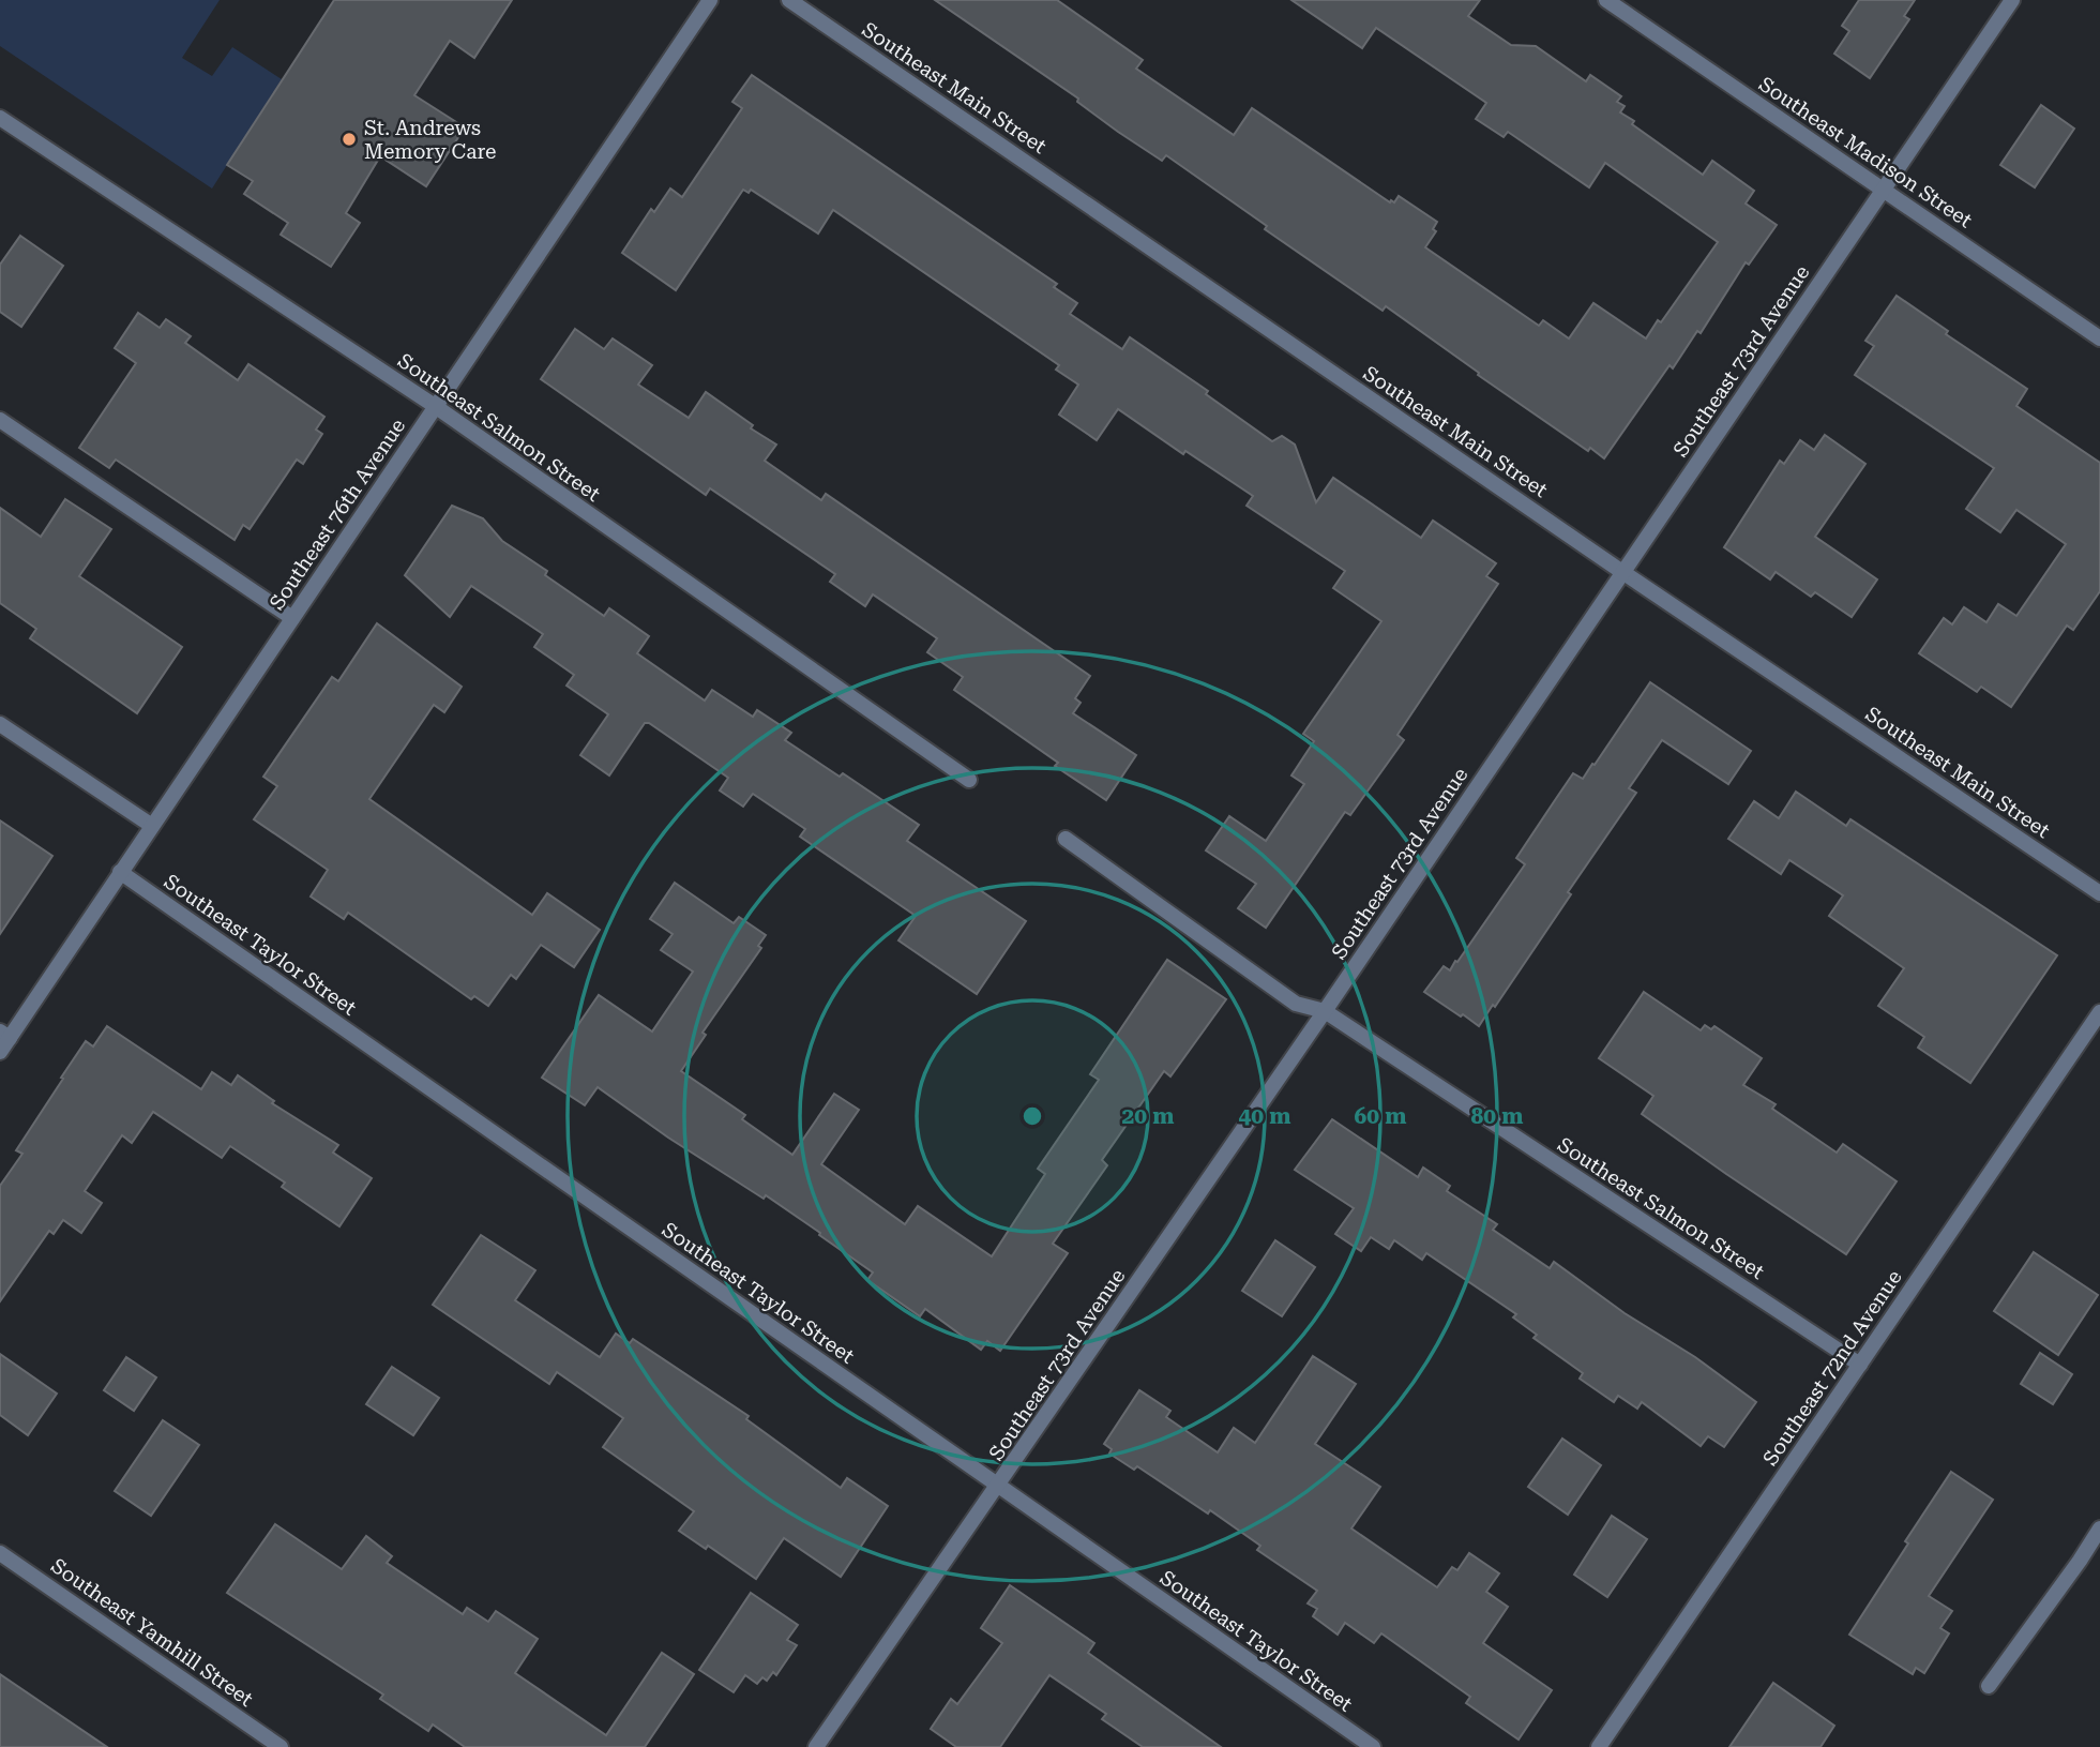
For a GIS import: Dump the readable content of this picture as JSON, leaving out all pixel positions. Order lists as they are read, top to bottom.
{
  "streets": {
    "street": [
      "Southeast Main Street",
      "Southeast Madison Street",
      "Southeast 73rd Avenue",
      "Southeast Salmon Street",
      "Southeast 76th Avenue",
      "Southeast Taylor Street",
      "Southeast 72nd Avenue",
      "Southeast Yamhill Street"
    ]
  },
  "crossings": [
    ["Southeast Main Street", "Southeast 73rd Avenue"],
    ["Southeast Madison Street", "Southeast 73rd Avenue"],
    ["Southeast 73rd Avenue", "Southeast Salmon Street"],
    ["Southeast 73rd Avenue", "Southeast Taylor Street"],
    ["Southeast Salmon Street", "Southeast 76th Avenue"],
    ["Southeast Salmon Street", "Southeast 72nd Avenue"],
    ["Southeast 76th Avenue", "Southeast Taylor Street"]
  ],
  "places": ["St. Andrews Memory Care"],
  "rings": [
    "20 m",
    "40 m",
    "60 m",
    "80 m"
  ]
}
